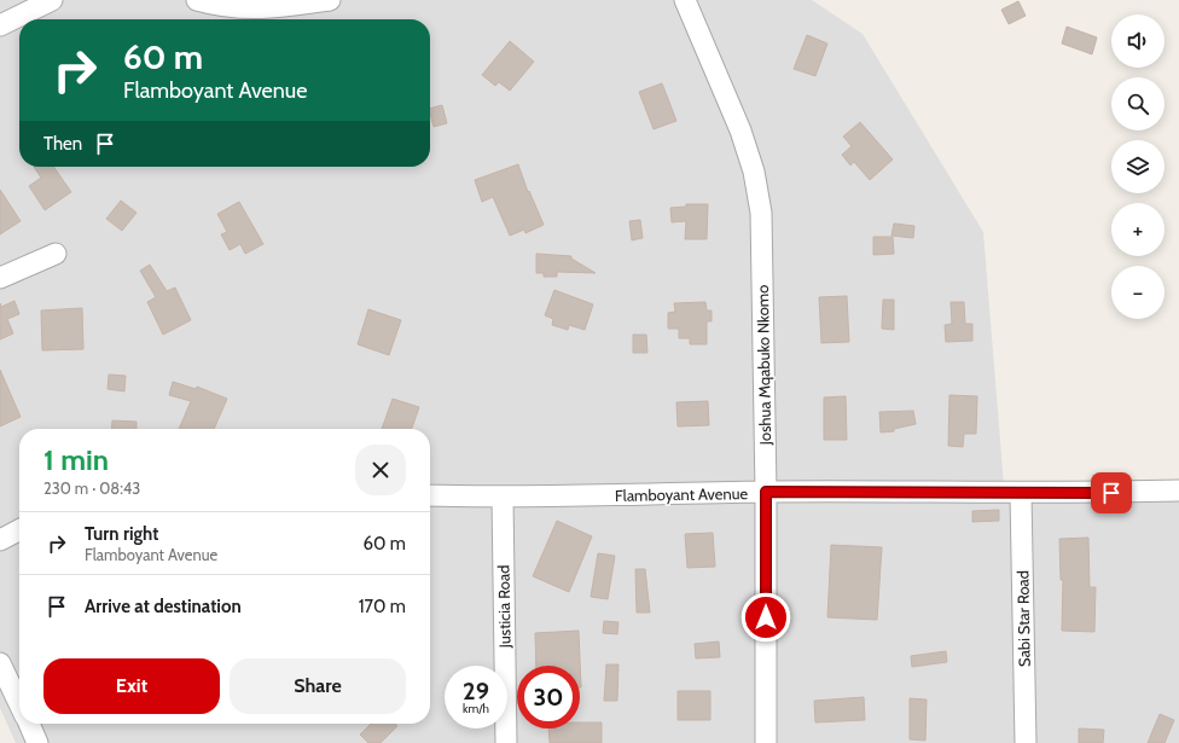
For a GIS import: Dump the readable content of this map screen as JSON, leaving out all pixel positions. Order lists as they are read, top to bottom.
{
  "streets": {
    "street": [
      "Joshua Mqabuko Nkomo",
      "Flamboyant Avenue",
      "Justicia Road",
      "Sabi Star Road"
    ]
  },
  "crossings": [
    ["Joshua Mqabuko Nkomo", "Flamboyant Avenue"],
    ["Flamboyant Avenue", "Justicia Road"],
    ["Flamboyant Avenue", "Sabi Star Road"]
  ],
  "page": {
    "map_buttons": ["+", "−"],
    "turn": ["60 m", "Flamboyant Avenue"],
    "then": "Then",
    "heading": ["1 min", "230 m · 08:43"],
    "list": [
      {
        "name": "Turn right",
        "note": "Flamboyant Avenue",
        "value": "60 m"
      },
      {
        "name": "Arrive at destination",
        "value": "170 m"
      }
    ],
    "buttons": ["Exit", "Share"],
    "speed": "29 km/h",
    "limit": "30"
  }
}
